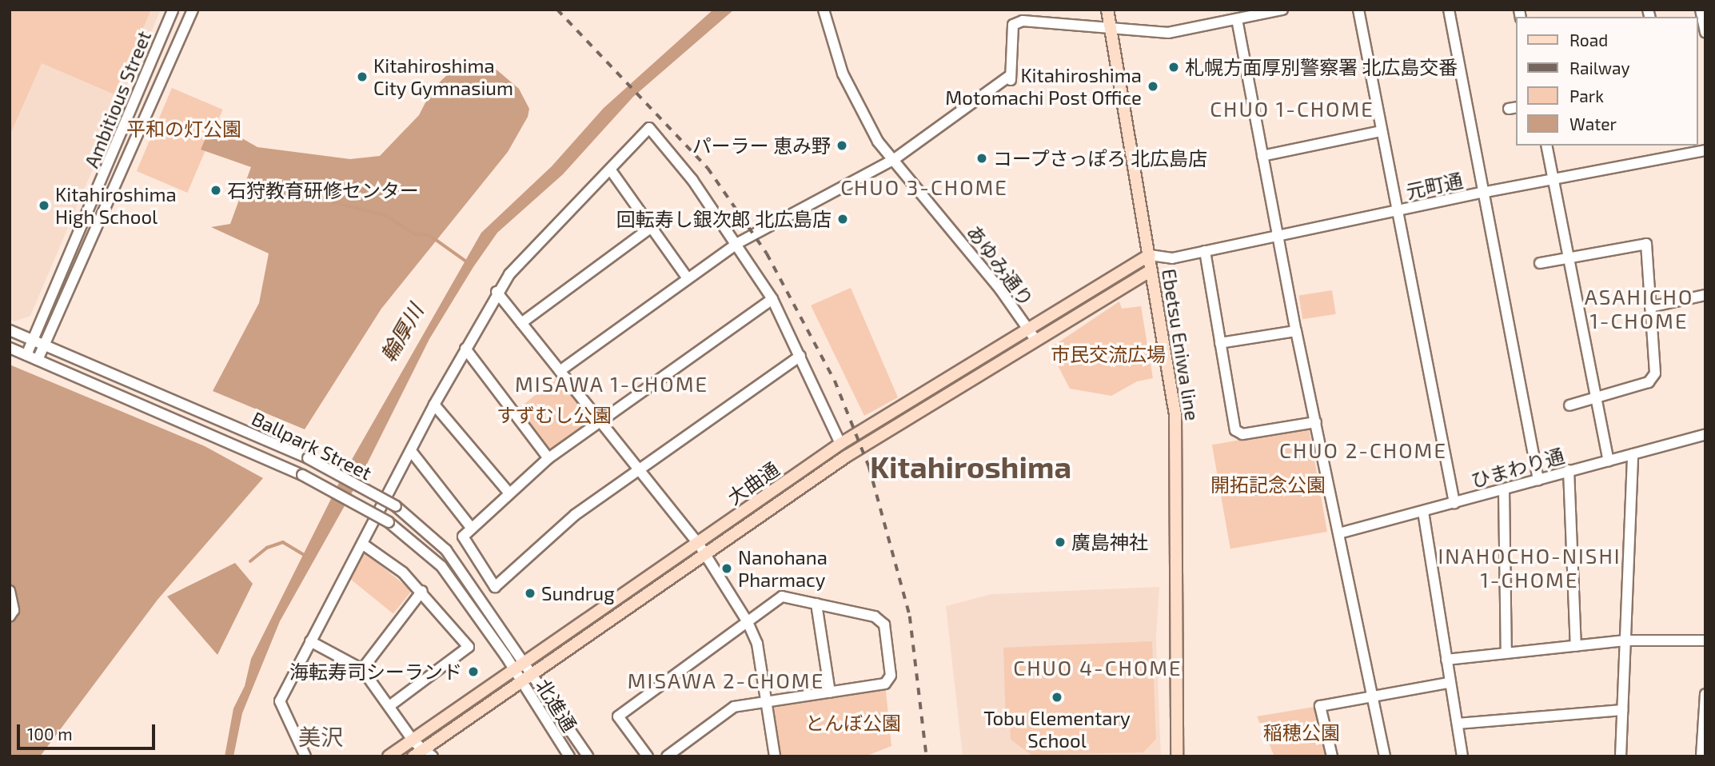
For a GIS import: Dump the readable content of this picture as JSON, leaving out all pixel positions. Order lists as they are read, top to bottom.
{
  "streets": {
    "main road": ["Ebetsu Eniwa line", "大曲通"],
    "street": [
      "Ambitious Street",
      "元町通",
      "あゆみ通り",
      "Ballpark Street",
      "ひまわり通",
      "北進通"
    ]
  },
  "crossings": [
    ["Ambitious Street", "Ballpark Street"],
    ["あゆみ通り", "大曲通"],
    ["Ebetsu Eniwa line", "大曲通"],
    ["Ballpark Street", "大曲通"],
    ["Ballpark Street", "北進通"],
    ["大曲通", "北進通"]
  ],
  "districts": [
    "CHUO 1-CHOME",
    "CHUO 3-CHOME",
    "ASAHICHO 1-CHOME",
    "MISAWA 1-CHOME",
    "CHUO 2-CHOME",
    "Kitahiroshima",
    "INAHOCHO-NISHI 1-CHOME",
    "CHUO 4-CHOME",
    "MISAWA 2-CHOME",
    "美沢"
  ],
  "water": ["輪厚川"],
  "parks": [
    "平和の灯公園",
    "市民交流広場",
    "すずむし公園",
    "開拓記念公園",
    "とんぼ公園",
    "稲穂公園"
  ],
  "places": [
    "札幌方面厚別警察署 北広島交番",
    "Kitahiroshima City Gymnasium",
    "Kitahiroshima Motomachi Post Office",
    "パーラー 恵み野",
    "コープさっぽろ 北広島店",
    "石狩教育研修センター",
    "Kitahiroshima High School",
    "回転寿し銀次郎 北広島店",
    "廣島神社",
    "Nanohana Pharmacy",
    "Sundrug",
    "海転寿司シーランド",
    "Tobu Elementary School"
  ],
  "legend": [
    "Road",
    "Railway",
    "Park",
    "Water"
  ],
  "scale_bar": "100 m"
}
